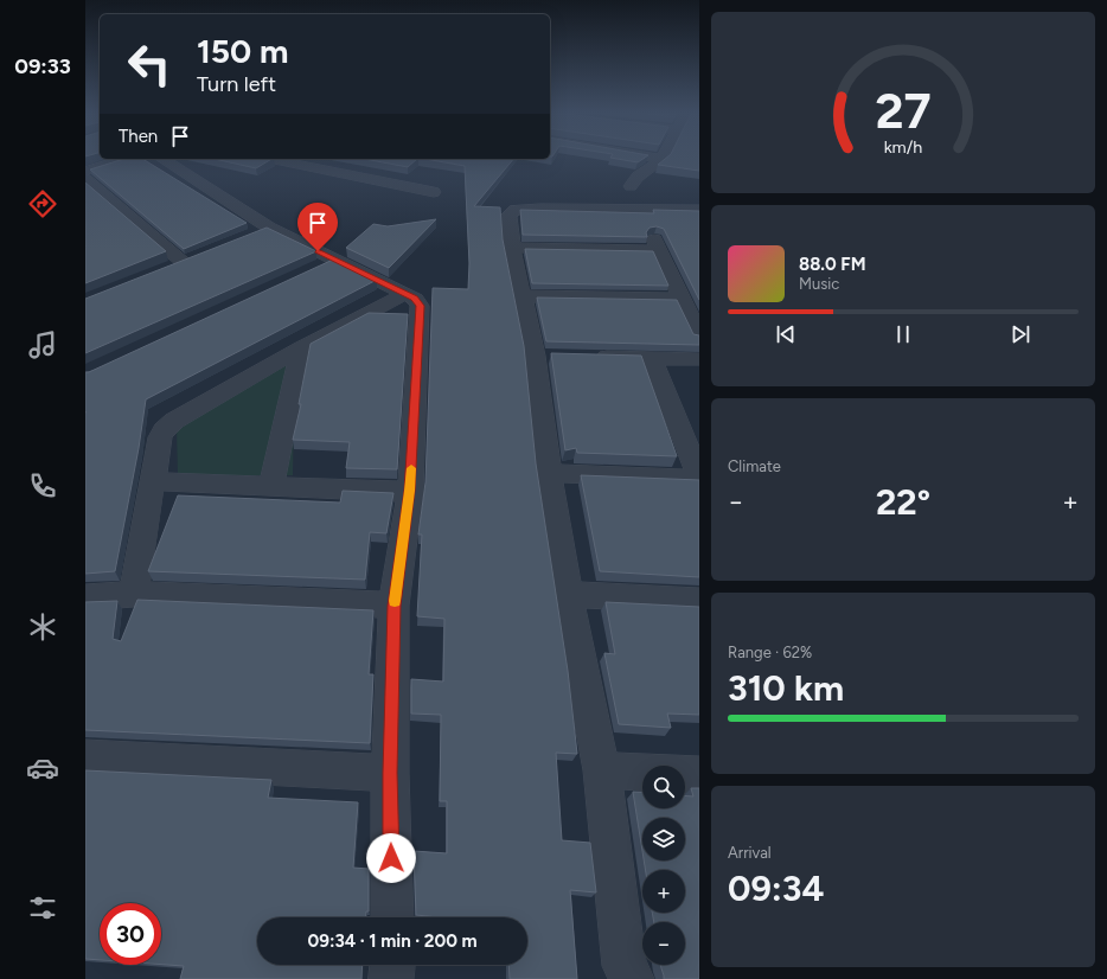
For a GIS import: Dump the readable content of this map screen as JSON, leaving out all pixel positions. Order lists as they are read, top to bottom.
{
  "page": {
    "tabs": "09:33",
    "turn": ["150 m", "Turn left"],
    "then": "Then",
    "song": ["88.0 FM", "Music"],
    "tile": [
      "Climate",
      ["Range · 62%", "310 km"],
      ["Arrival", "09:34"]
    ],
    "heat": ["−", "22°", "+"],
    "map_buttons": ["+", "−"],
    "limit": "30",
    "trip": "09:34 · 1 min · 200 m",
    "gauge": ["27", "km/h"]
  }
}
